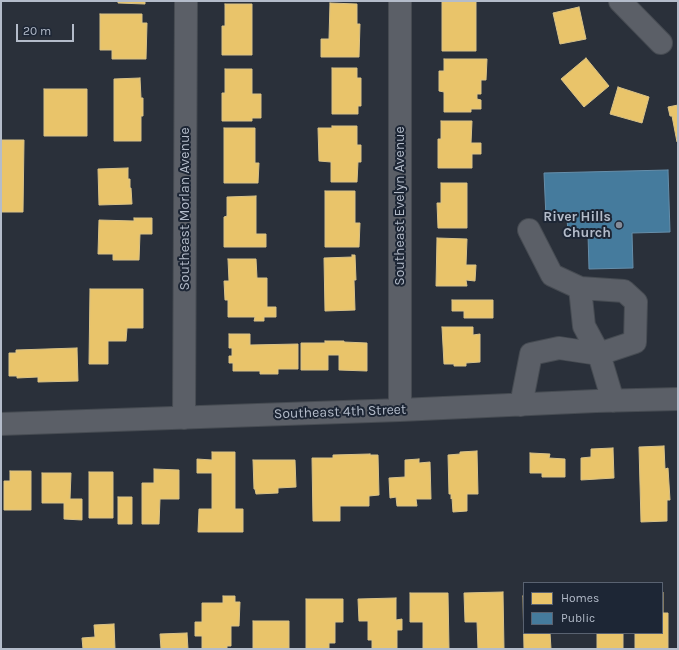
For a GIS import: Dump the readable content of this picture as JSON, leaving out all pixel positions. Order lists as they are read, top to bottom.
{
  "streets": {
    "street": ["Southeast Evelyn Avenue", "Southeast Morlan Avenue", "Southeast 4th Street"]
  },
  "crossings": [
    ["Southeast Evelyn Avenue", "Southeast 4th Street"],
    ["Southeast Morlan Avenue", "Southeast 4th Street"]
  ],
  "places": ["River Hills Church"],
  "legend": ["Homes", "Public"],
  "scale_bar": "20 m"
}
